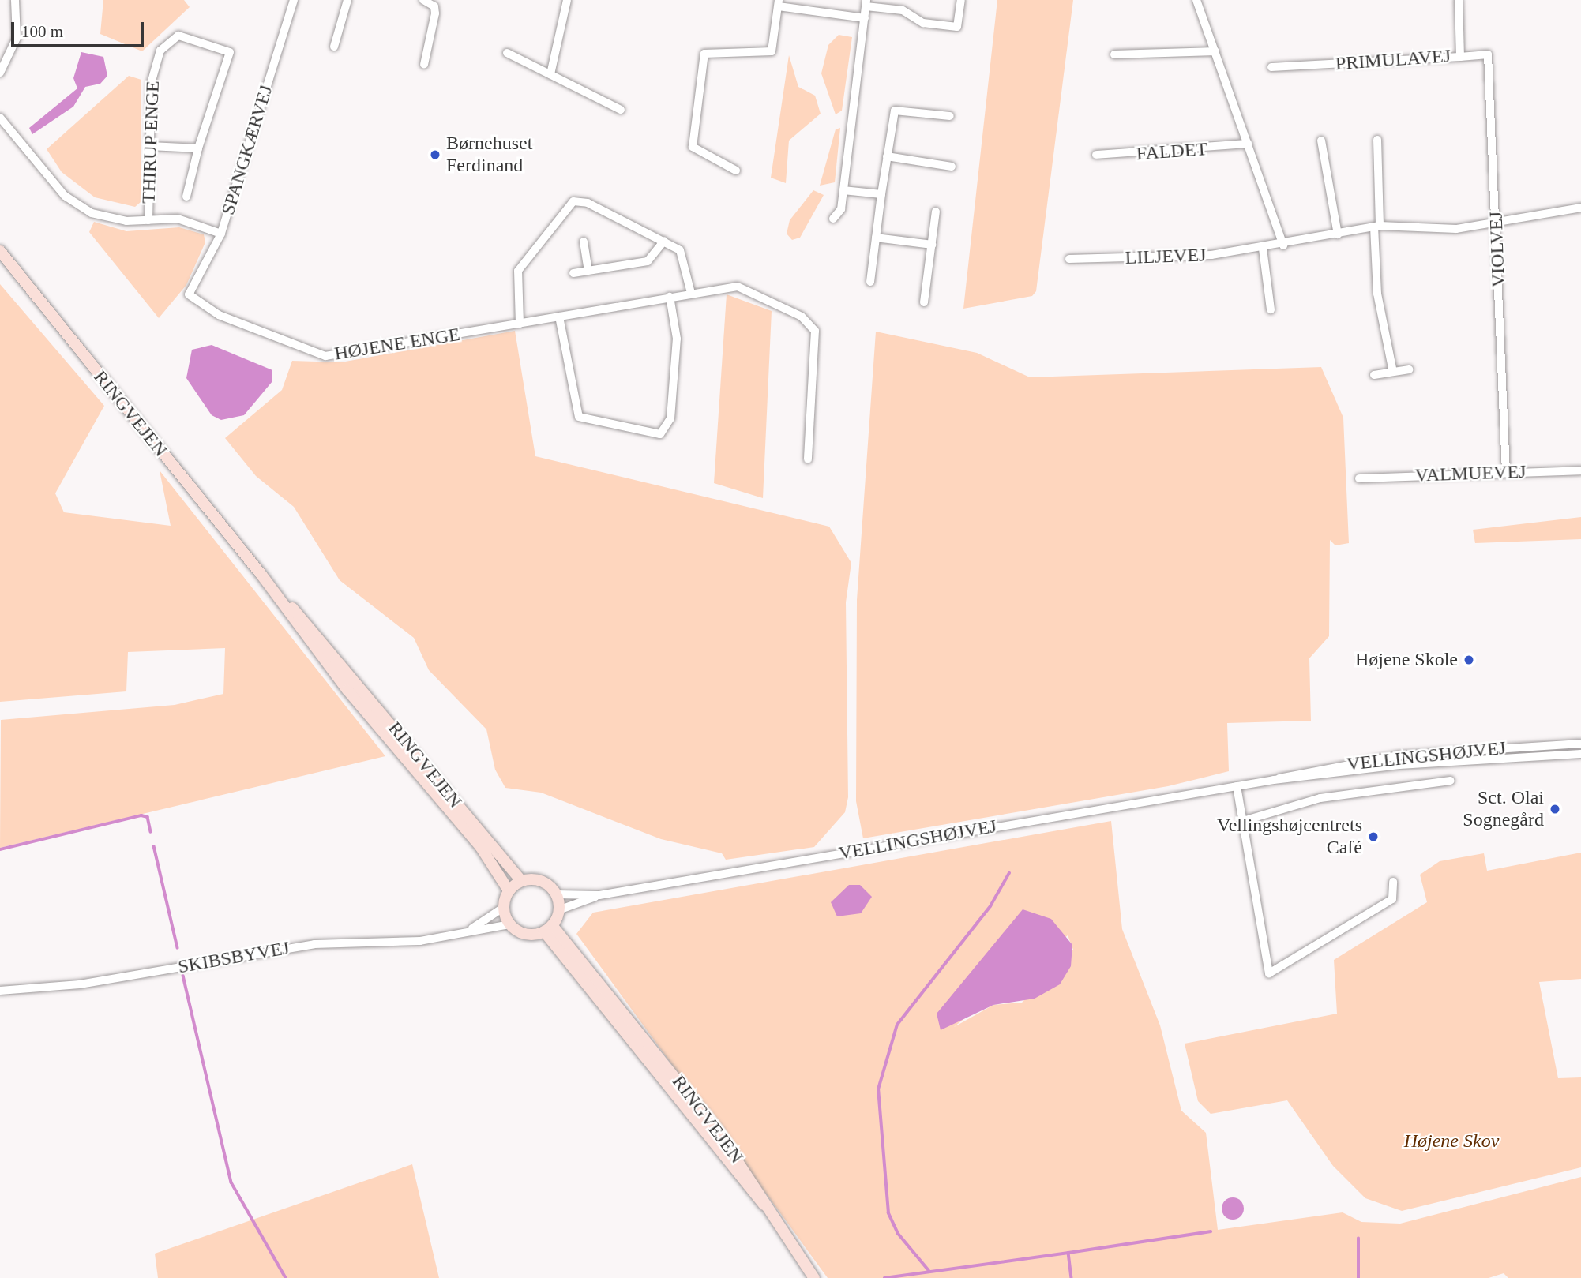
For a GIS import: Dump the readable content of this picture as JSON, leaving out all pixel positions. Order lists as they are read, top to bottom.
{
  "streets": {
    "main road": ["RINGVEJEN"],
    "street": [
      "PRIMULAVEJ",
      "THIRUP ENGE",
      "SPANGKÆRVEJ",
      "FALDET",
      "VIOLVEJ",
      "LILJEVEJ",
      "HØJENE ENGE",
      "VALMUEVEJ",
      "VELLINGSHØJVEJ",
      "SKIBSBYVEJ"
    ]
  },
  "crossings": [
    ["PRIMULAVEJ", "VIOLVEJ"],
    ["THIRUP ENGE", "SPANGKÆRVEJ"],
    ["SPANGKÆRVEJ", "HØJENE ENGE"],
    ["VIOLVEJ", "LILJEVEJ"],
    ["VIOLVEJ", "VALMUEVEJ"],
    ["RINGVEJEN", "VELLINGSHØJVEJ"],
    ["RINGVEJEN", "SKIBSBYVEJ"],
    ["VELLINGSHØJVEJ", "SKIBSBYVEJ"]
  ],
  "parks": ["Højene Skov"],
  "places": [
    "Børnehuset Ferdinand",
    "Højene Skole",
    "Sct. Olai Sognegård",
    "Vellingshøjcentrets Café"
  ],
  "scale_bar": "100 m"
}
